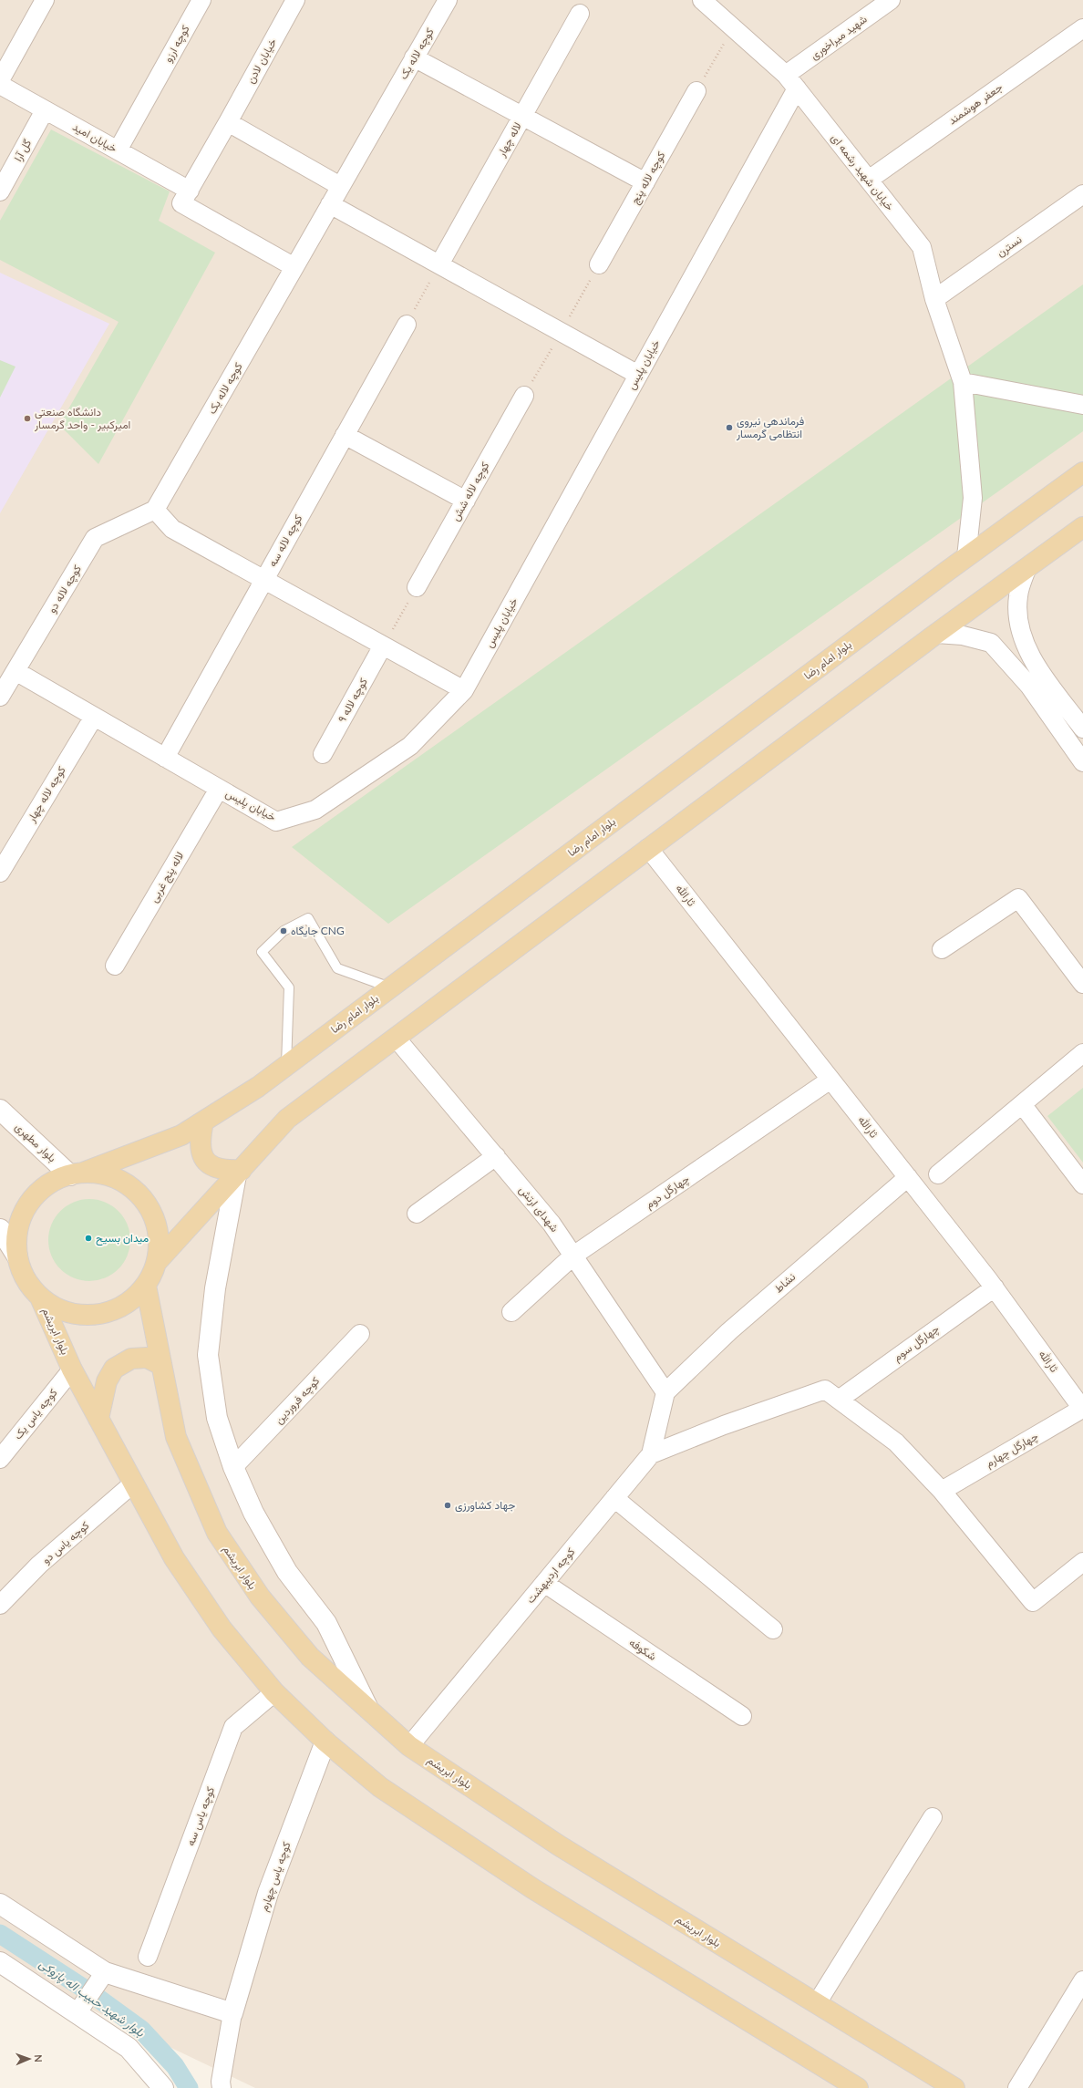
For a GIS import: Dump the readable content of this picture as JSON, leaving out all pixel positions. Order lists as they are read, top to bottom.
{
  "streets": {
    "main road": ["بلوار امام رضا", "بلوار ابریشم"],
    "street": [
      "شهید میراخوری",
      "کوچه ارزو",
      "کوچه لاله یک",
      "خیابان لادن",
      "جعفر هوشمند",
      "خیابان امید",
      "لاله چهار",
      "گل آرا",
      "خیابان شهید رشمه ای",
      "کوچه لاله پنج",
      "نسترن",
      "خیابان پلیس",
      "کوچه لاله شش",
      "کوچه لاله سه",
      "کوچه لاله دو",
      "کوچه لاله ۹",
      "کوچه لاله چهار",
      "لاله پنج غربی",
      "ثارالله",
      "بلوار مطهری",
      "چهارگل دوم",
      "شهدای ارتش",
      "نشاط",
      "چهارگل سوم",
      "کوچه فروردین",
      "کوچه یاس یک",
      "چهارگل چهارم",
      "کوچه یاس دو",
      "کوچه اردیبهشت",
      "شکوفه",
      "کوچه یاس سه",
      "کوچه یاس چهارم"
    ]
  },
  "crossings": [
    ["شهید میراخوری", "خیابان شهید رشمه ای"],
    ["شهید میراخوری", "خیابان پلیس"],
    ["کوچه ارزو", "خیابان امید"],
    ["کوچه لاله یک", "خیابان لادن"],
    ["کوچه لاله یک", "کوچه لاله دو"],
    ["خیابان لادن", "خیابان امید"],
    ["جعفر هوشمند", "خیابان شهید رشمه ای"],
    ["خیابان امید", "گل آرا"],
    ["خیابان شهید رشمه ای", "نسترن"],
    ["خیابان شهید رشمه ای", "خیابان پلیس"],
    ["خیابان شهید رشمه ای", "بلوار امام رضا"],
    ["خیابان پلیس", "کوچه لاله سه"],
    ["خیابان پلیس", "کوچه لاله دو"],
    ["خیابان پلیس", "کوچه لاله چهار"],
    ["خیابان پلیس", "لاله پنج غربی"],
    ["بلوار امام رضا", "بلوار مطهری"],
    ["بلوار امام رضا", "بلوار ابریشم"],
    ["ثارالله", "چهارگل دوم"],
    ["ثارالله", "نشاط"],
    ["ثارالله", "چهارگل سوم"],
    ["ثارالله", "چهارگل چهارم"],
    ["چهارگل دوم", "شهدای ارتش"],
    ["شهدای ارتش", "نشاط"],
    ["شهدای ارتش", "کوچه اردیبهشت"],
    ["نشاط", "کوچه اردیبهشت"],
    ["بلوار ابریشم", "کوچه یاس یک"],
    ["بلوار ابریشم", "کوچه یاس دو"],
    ["بلوار ابریشم", "کوچه اردیبهشت"],
    ["بلوار ابریشم", "کوچه یاس سه"],
    ["بلوار ابریشم", "کوچه یاس چهارم"],
    ["کوچه اردیبهشت", "شکوفه"]
  ],
  "water": ["بلوار شهید حبیب اله پازوکی"],
  "places": [
    "دانشگاه صنعتی امیرکبیر - واحد گرمسار",
    "فرماندهی نیروی انتظامی گرمسار",
    "جایگاه CNG",
    "میدان بسیح",
    "جهاد کشاورزی"
  ],
  "north": "right"
}
